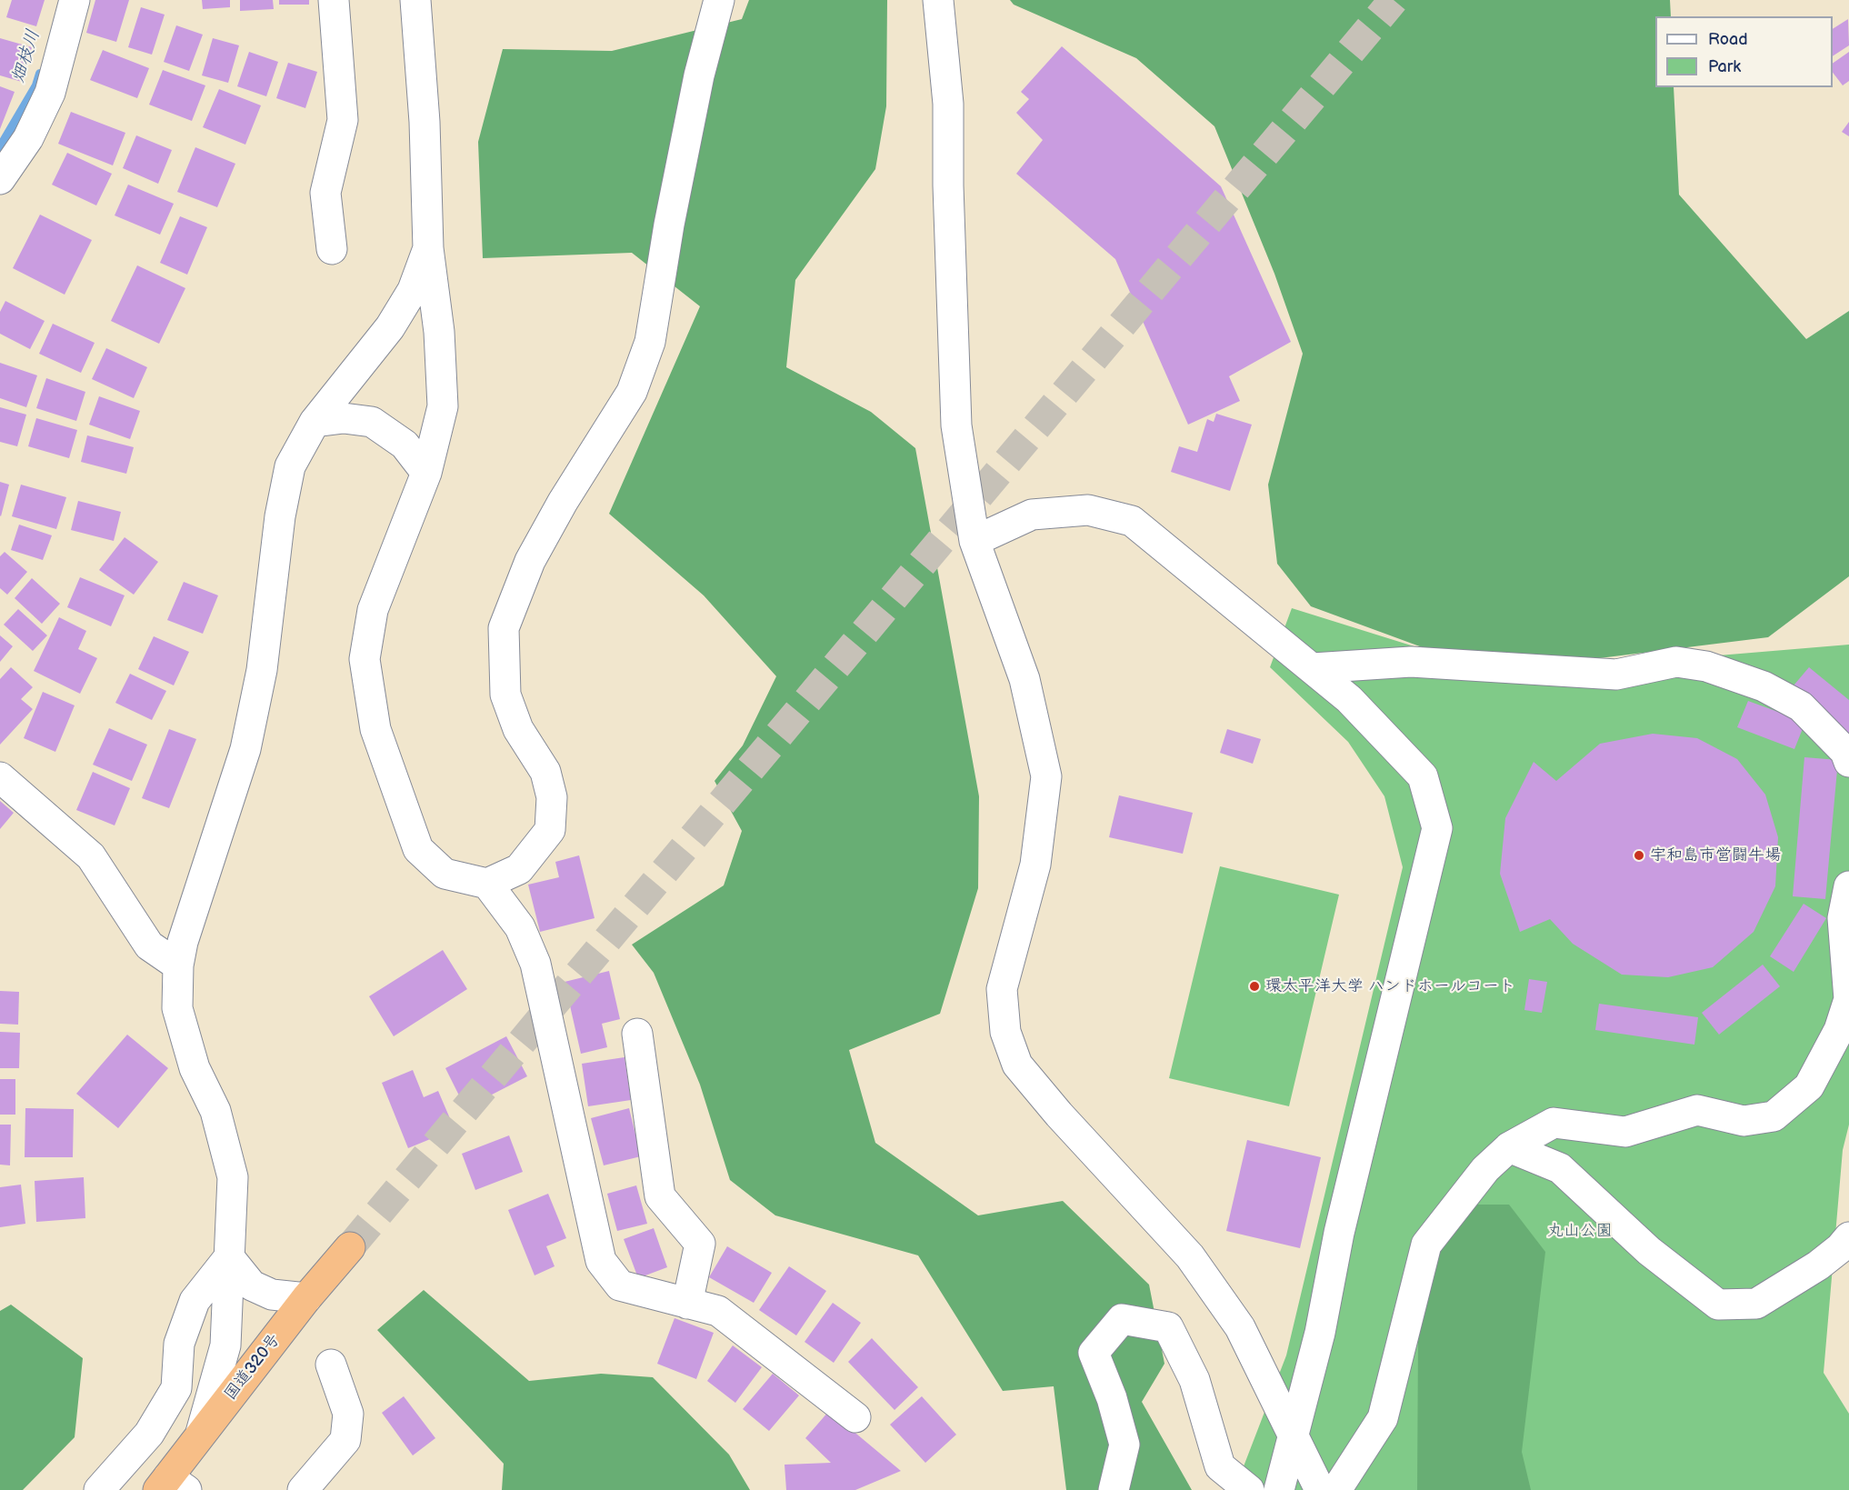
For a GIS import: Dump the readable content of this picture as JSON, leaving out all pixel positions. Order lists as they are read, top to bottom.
{
  "streets": {
    "highway": ["国道320号"]
  },
  "water": ["畑枝川"],
  "parks": ["丸山公園"],
  "places": ["宇和島市営闘牛場", "環太平洋大学 ハンドホールコート"],
  "legend": ["Road", "Park"]
}
